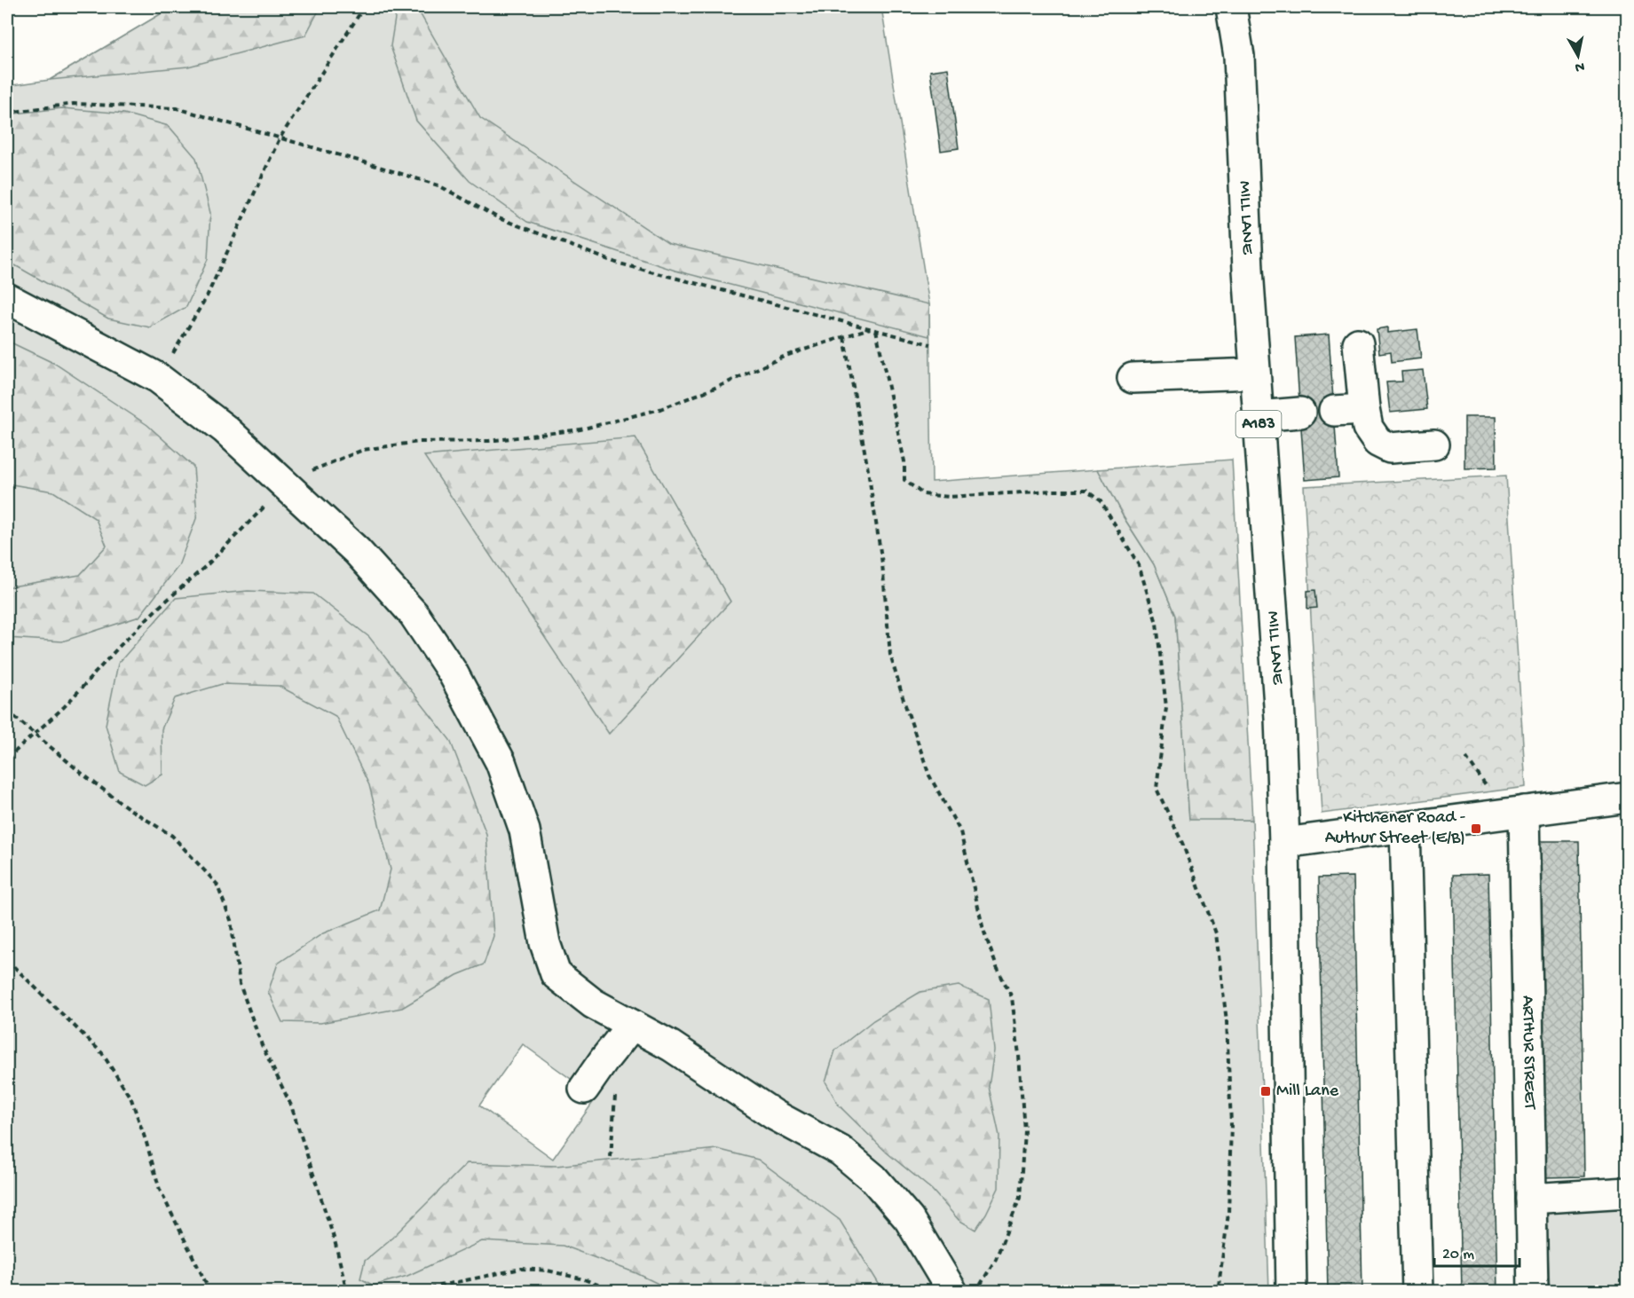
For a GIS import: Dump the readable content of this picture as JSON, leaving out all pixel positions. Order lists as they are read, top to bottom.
{
  "streets": {
    "main road": ["MILL LANE", "A183", "ARTHUR STREET"]
  },
  "places": {
    "transit": ["Kitchener Road - Authur Street (E/B)", "Mill Lane"]
  },
  "scale_bar": "20 m",
  "north": "bottom"
}
